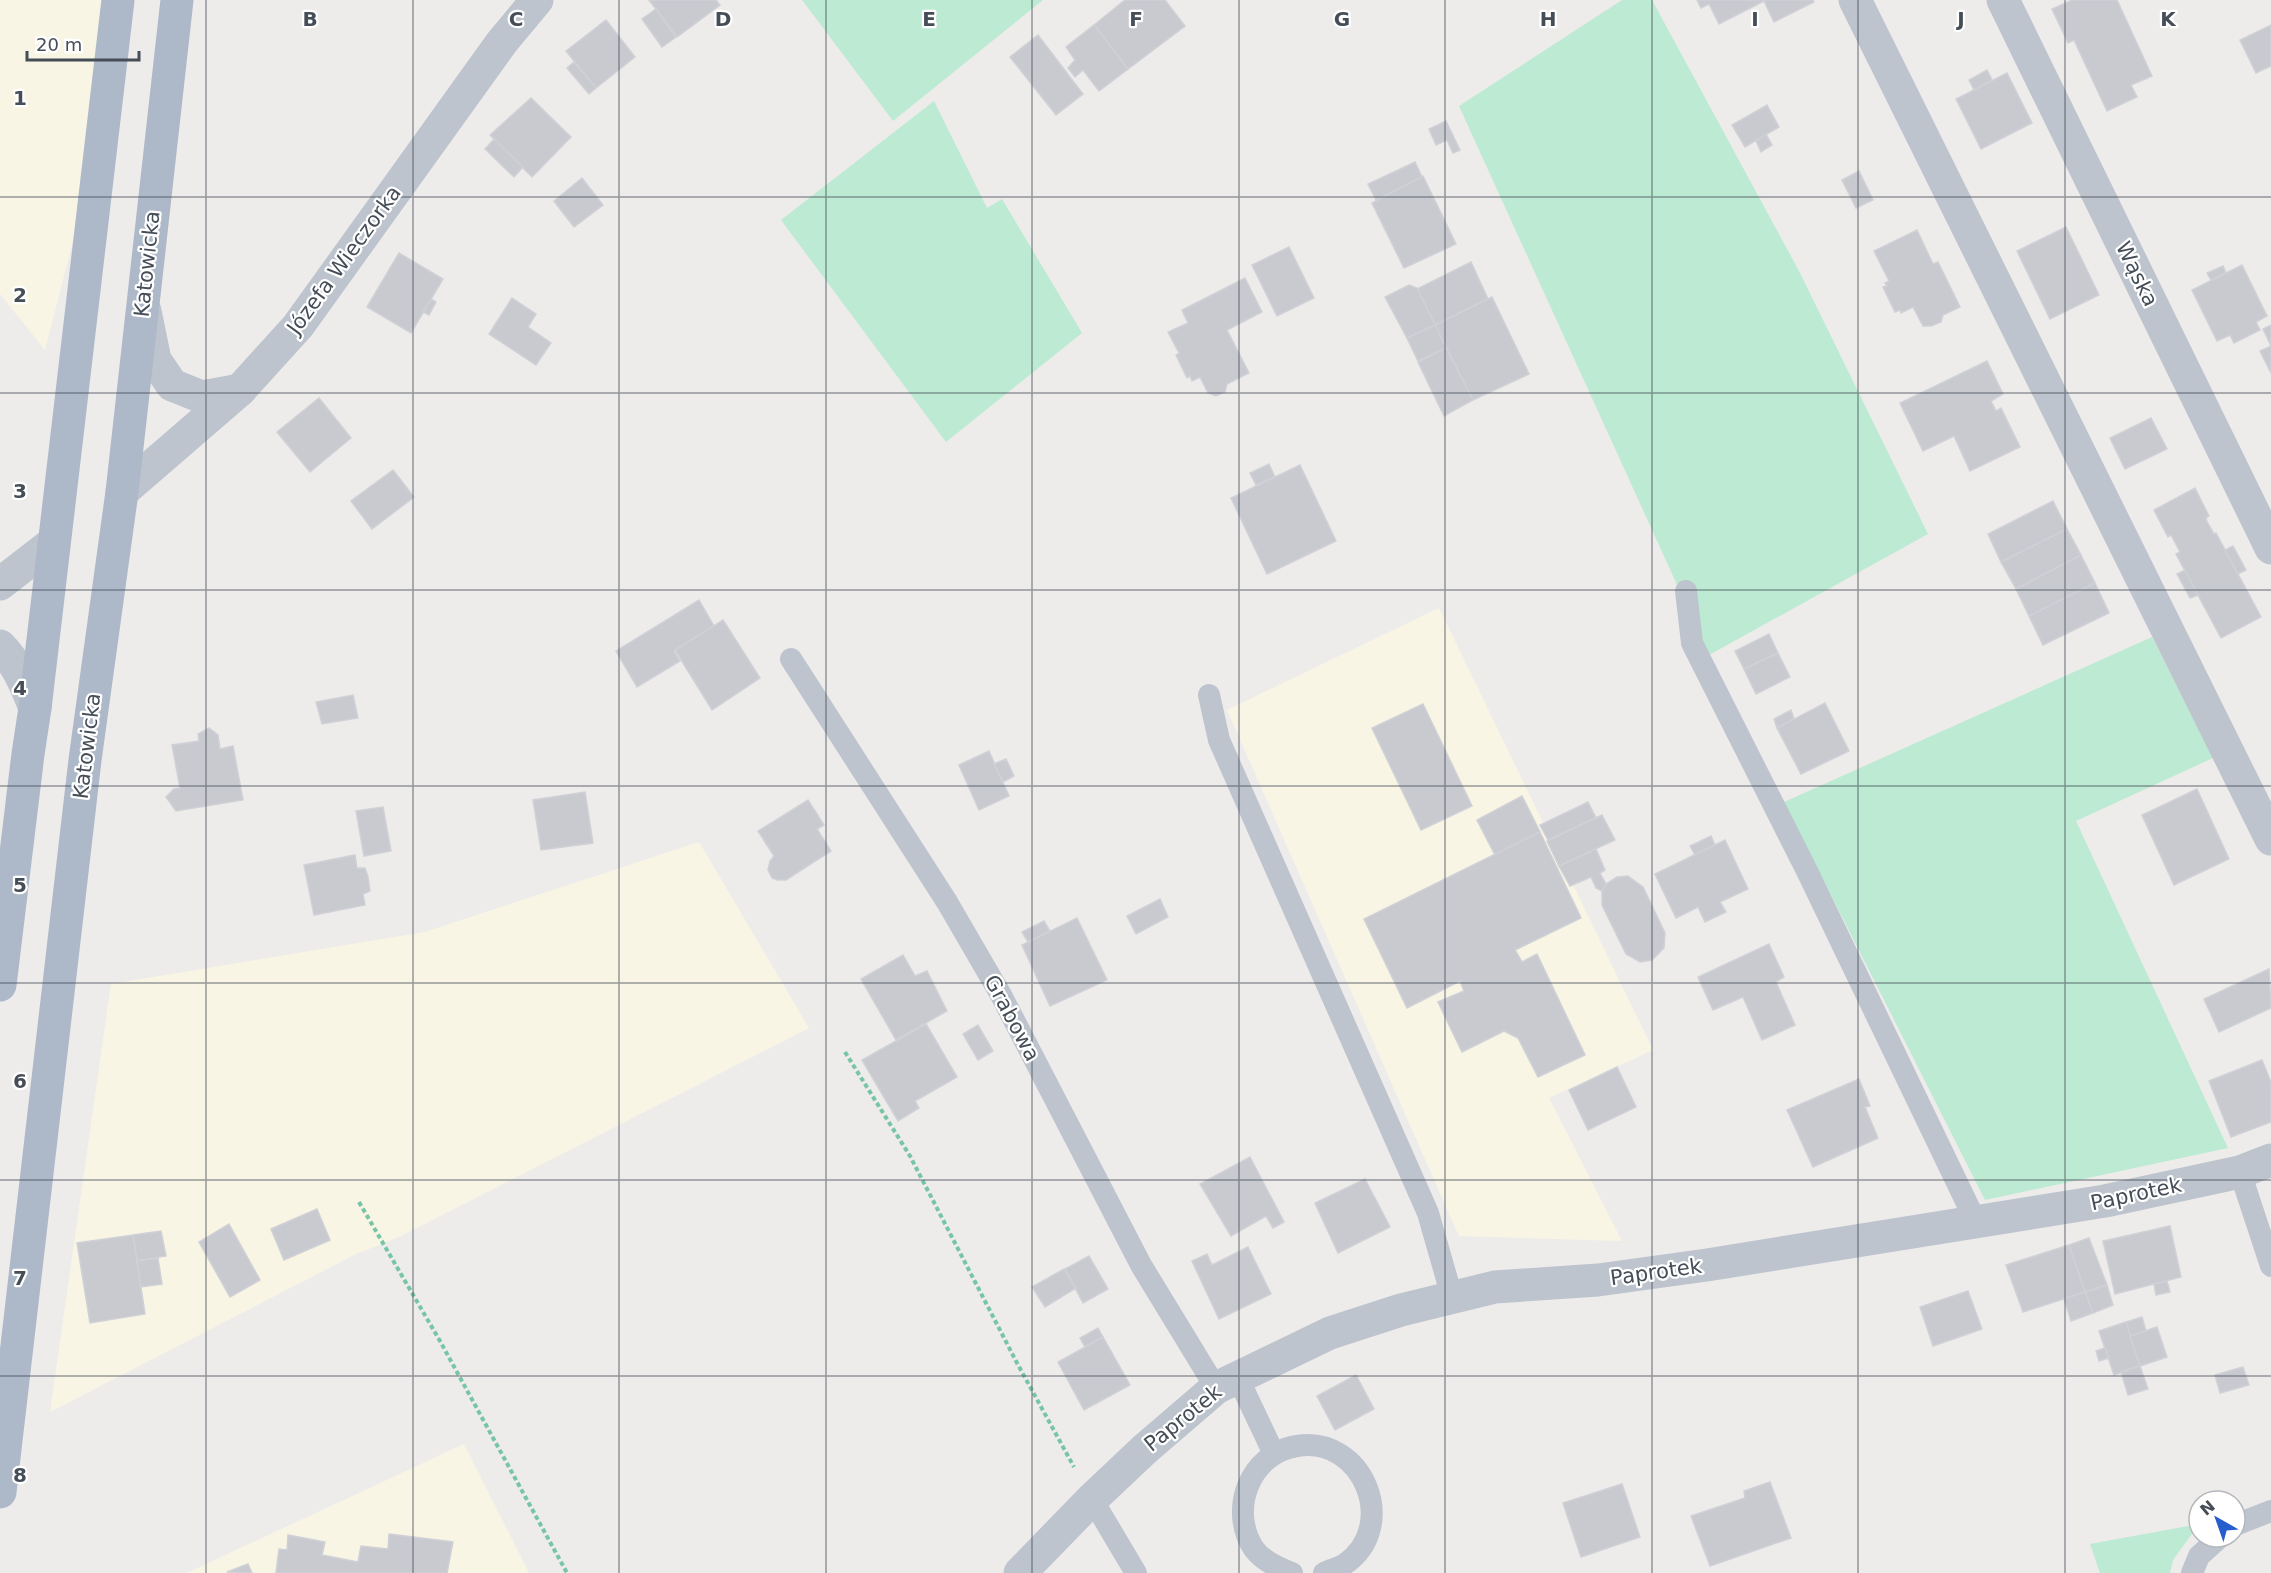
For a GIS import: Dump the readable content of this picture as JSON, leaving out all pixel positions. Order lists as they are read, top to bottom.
{
  "streets": {
    "main road": ["Katowicka"],
    "street": ["Józefa Wieczorka", "Wąska", "Paprotek"],
    "lane": ["Grabowa"]
  },
  "crossings": [
    ["Józefa Wieczorka", "Katowicka"],
    ["Grabowa", "Paprotek"]
  ],
  "scale_bar": "20 m",
  "north": "top left",
  "grid": {
    "columns": [
      "B",
      "C",
      "D",
      "E",
      "F",
      "G",
      "H",
      "I",
      "J",
      "K"
    ],
    "rows": [
      "1",
      "2",
      "3",
      "4",
      "5",
      "6",
      "7",
      "8"
    ]
  }
}
